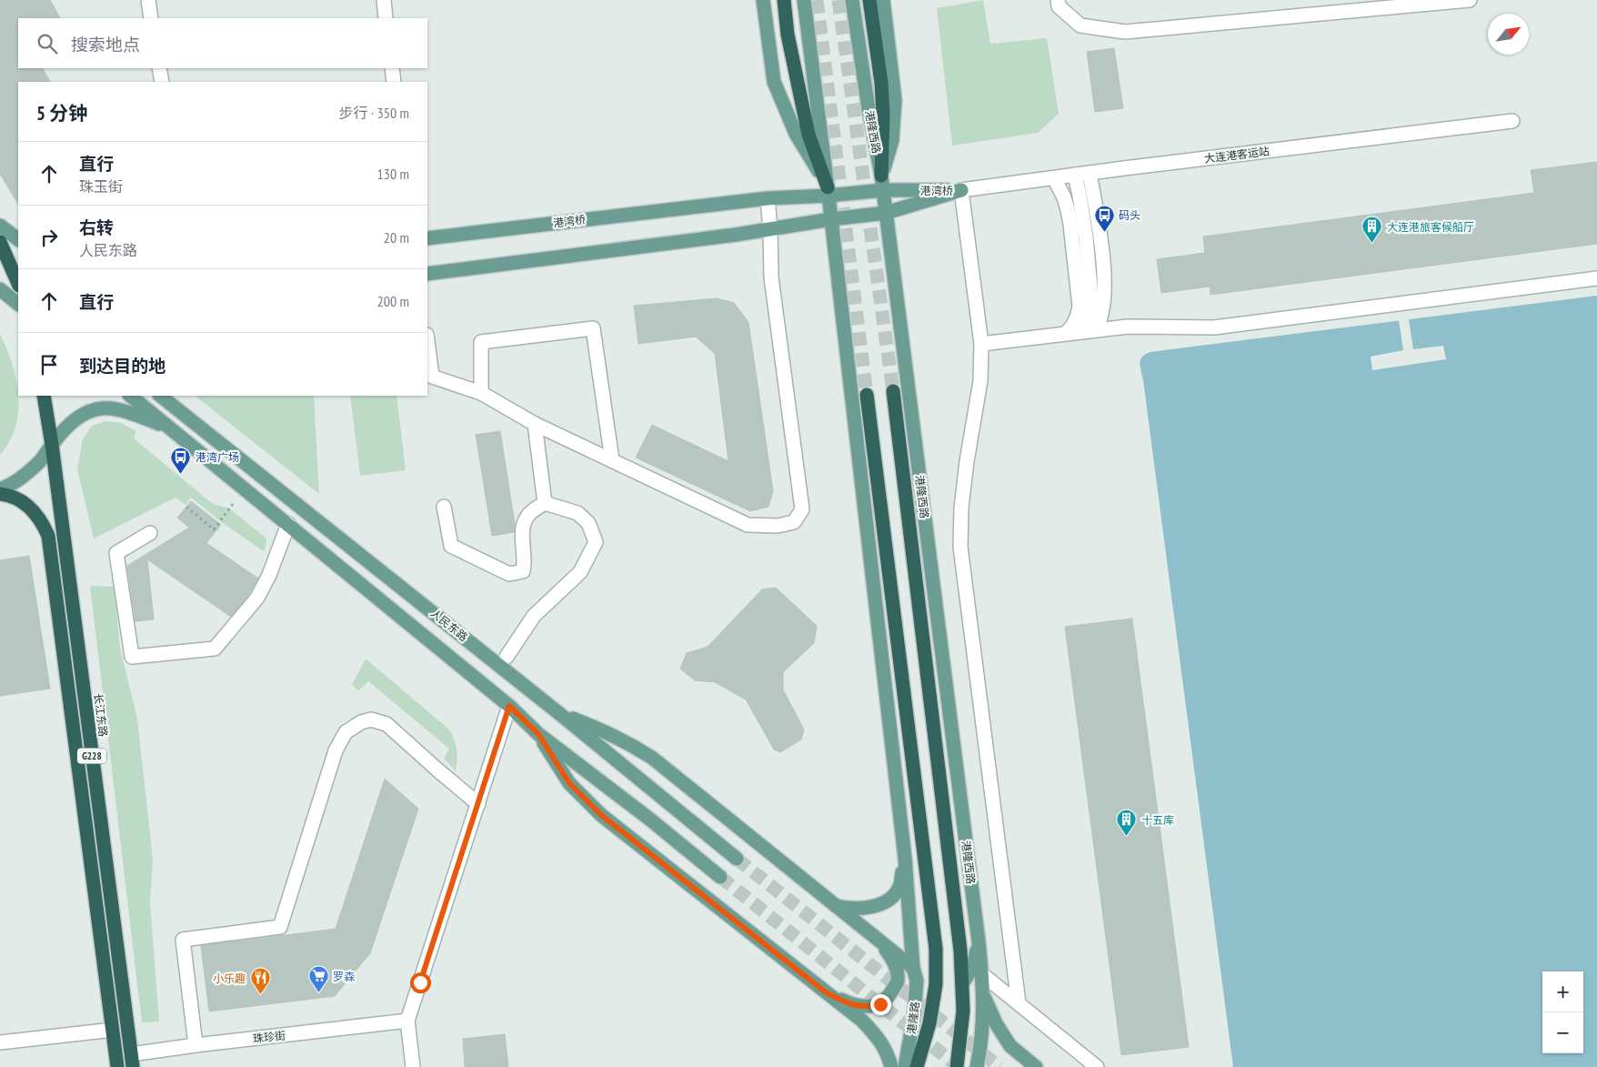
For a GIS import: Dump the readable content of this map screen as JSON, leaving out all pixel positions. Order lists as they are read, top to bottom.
{
  "streets": {
    "highway": ["长江东路", "G228"],
    "main road": [
      "港隆西路",
      "港湾桥",
      "人民东路",
      "港隆路"
    ],
    "street": ["大连港客运站", "珠珍街"]
  },
  "crossings": [
    ["港隆西路", "港湾桥"],
    ["大连港客运站", "港湾桥"],
    ["长江东路", "珠珍街"]
  ],
  "places": {
    "bus stop": ["码头", "港湾广场"],
    "building": ["大连港旅客候船厅", "十五库"],
    "supermarket": ["罗森"],
    "restaurant": ["小乐趣"]
  },
  "north": "top right",
  "page": {
    "search": "搜索地点",
    "heading": ["5 分钟", "步行 · 350 m"],
    "list": [
      ["直行", "珠玉街", "130 m"],
      ["右转", "人民东路", "20 m"],
      ["直行", "200 m"],
      "到达目的地"
    ],
    "map_buttons": ["+", "−"]
  }
}
